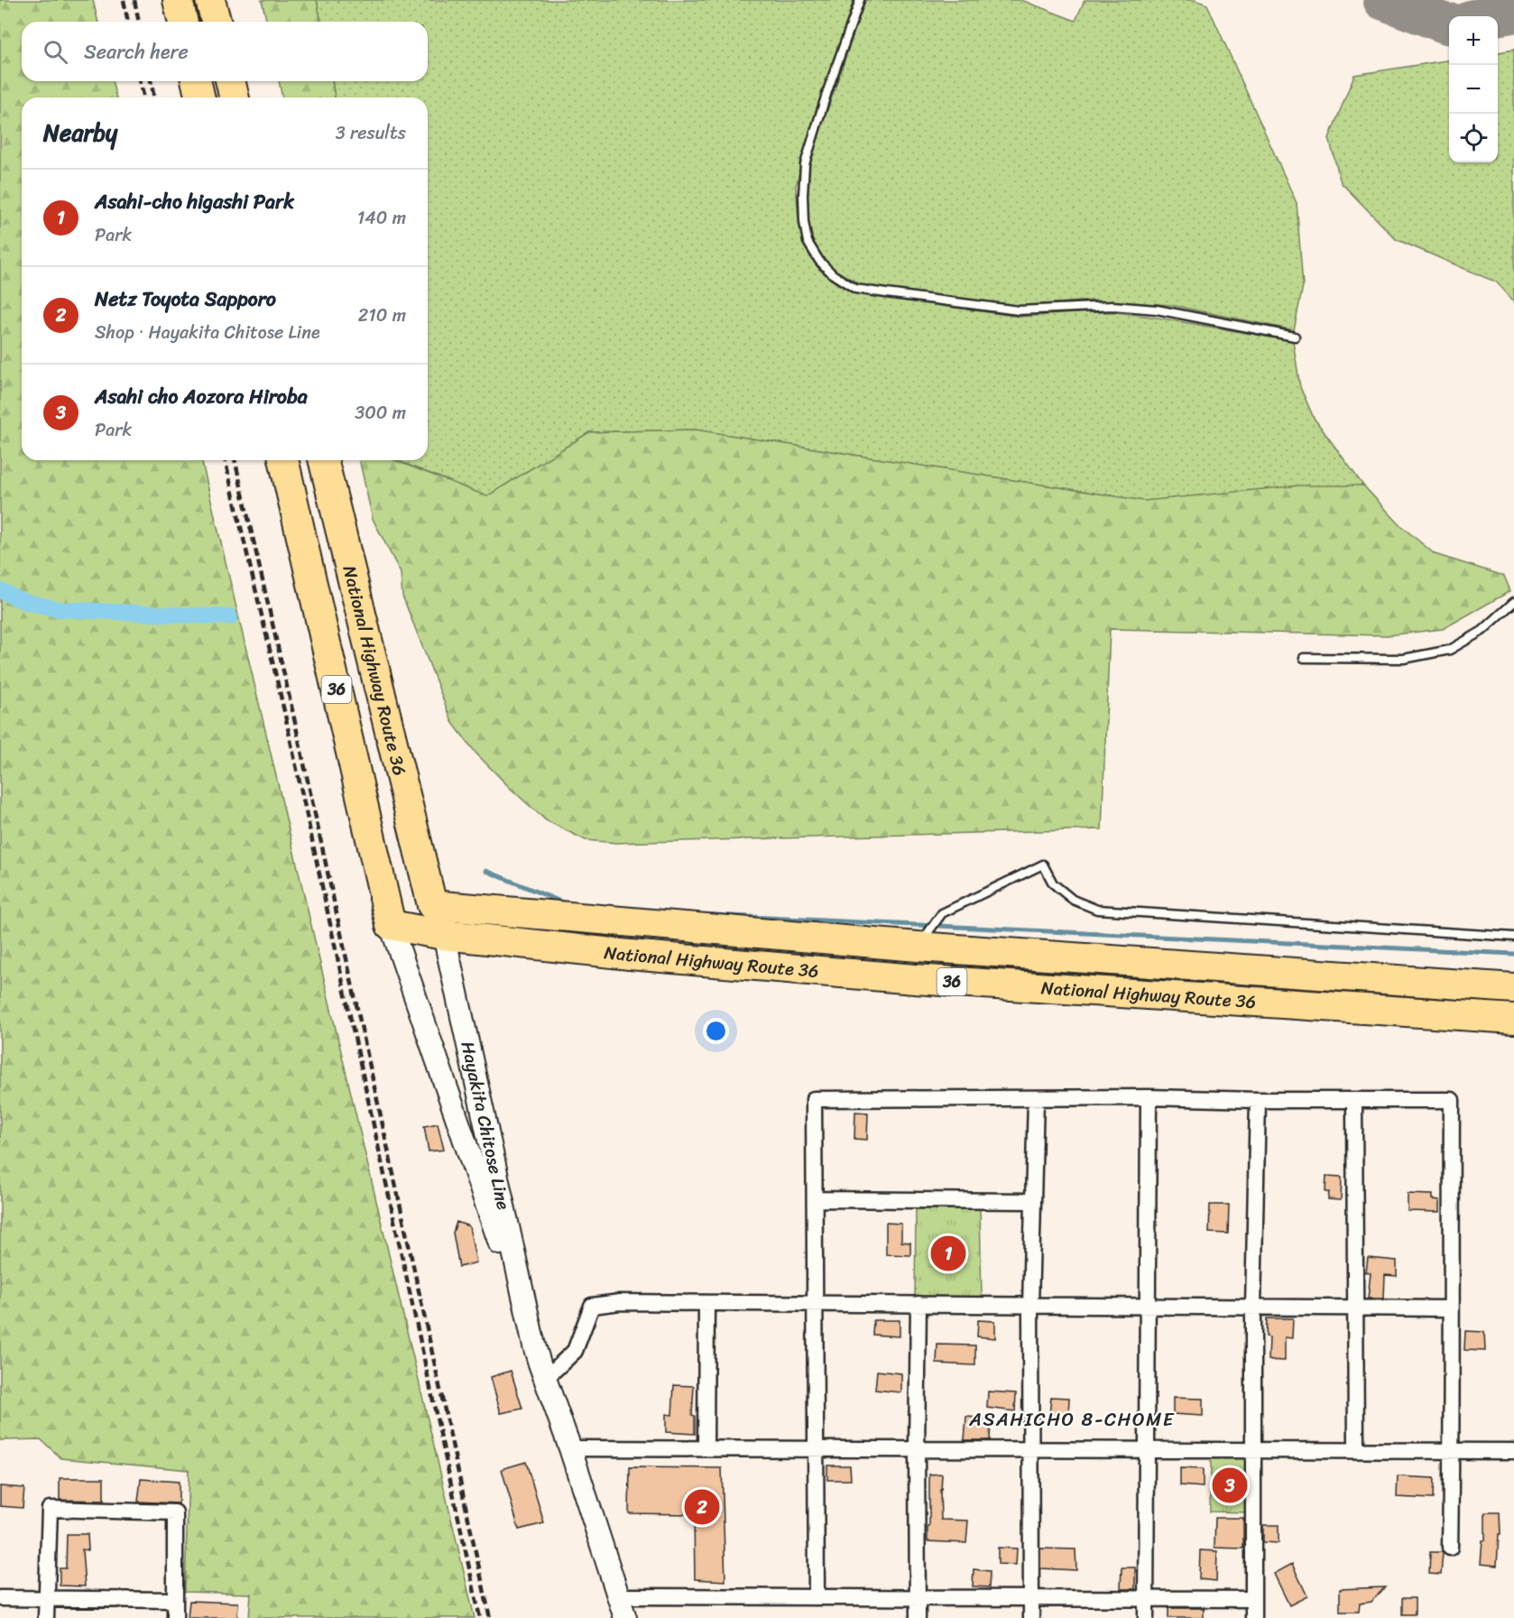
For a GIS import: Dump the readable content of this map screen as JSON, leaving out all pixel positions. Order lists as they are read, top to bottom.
{
  "streets": {
    "highway": ["National Highway Route 36", "36"],
    "main road": ["Hayakita Chitose Line"]
  },
  "crossings": [
    ["National Highway Route 36", "36"],
    ["National Highway Route 36", "Hayakita Chitose Line"],
    ["36", "Hayakita Chitose Line"]
  ],
  "districts": ["ASAHICHO 8-CHOME"],
  "page": {
    "map_buttons": ["+", "−"],
    "search": "Search here",
    "heading": ["Nearby", "3 results"],
    "list": [
      {
        "mark": "1",
        "name": "Asahi-cho higashi Park",
        "note": "Park",
        "value": "140 m"
      },
      {
        "mark": "2",
        "name": "Netz Toyota Sapporo",
        "note": "Shop · Hayakita Chitose Line",
        "value": "210 m"
      },
      {
        "mark": "3",
        "name": "Asahi cho Aozora Hiroba",
        "note": "Park",
        "value": "300 m"
      }
    ],
    "pins": ["1", "3", "2"]
  }
}
